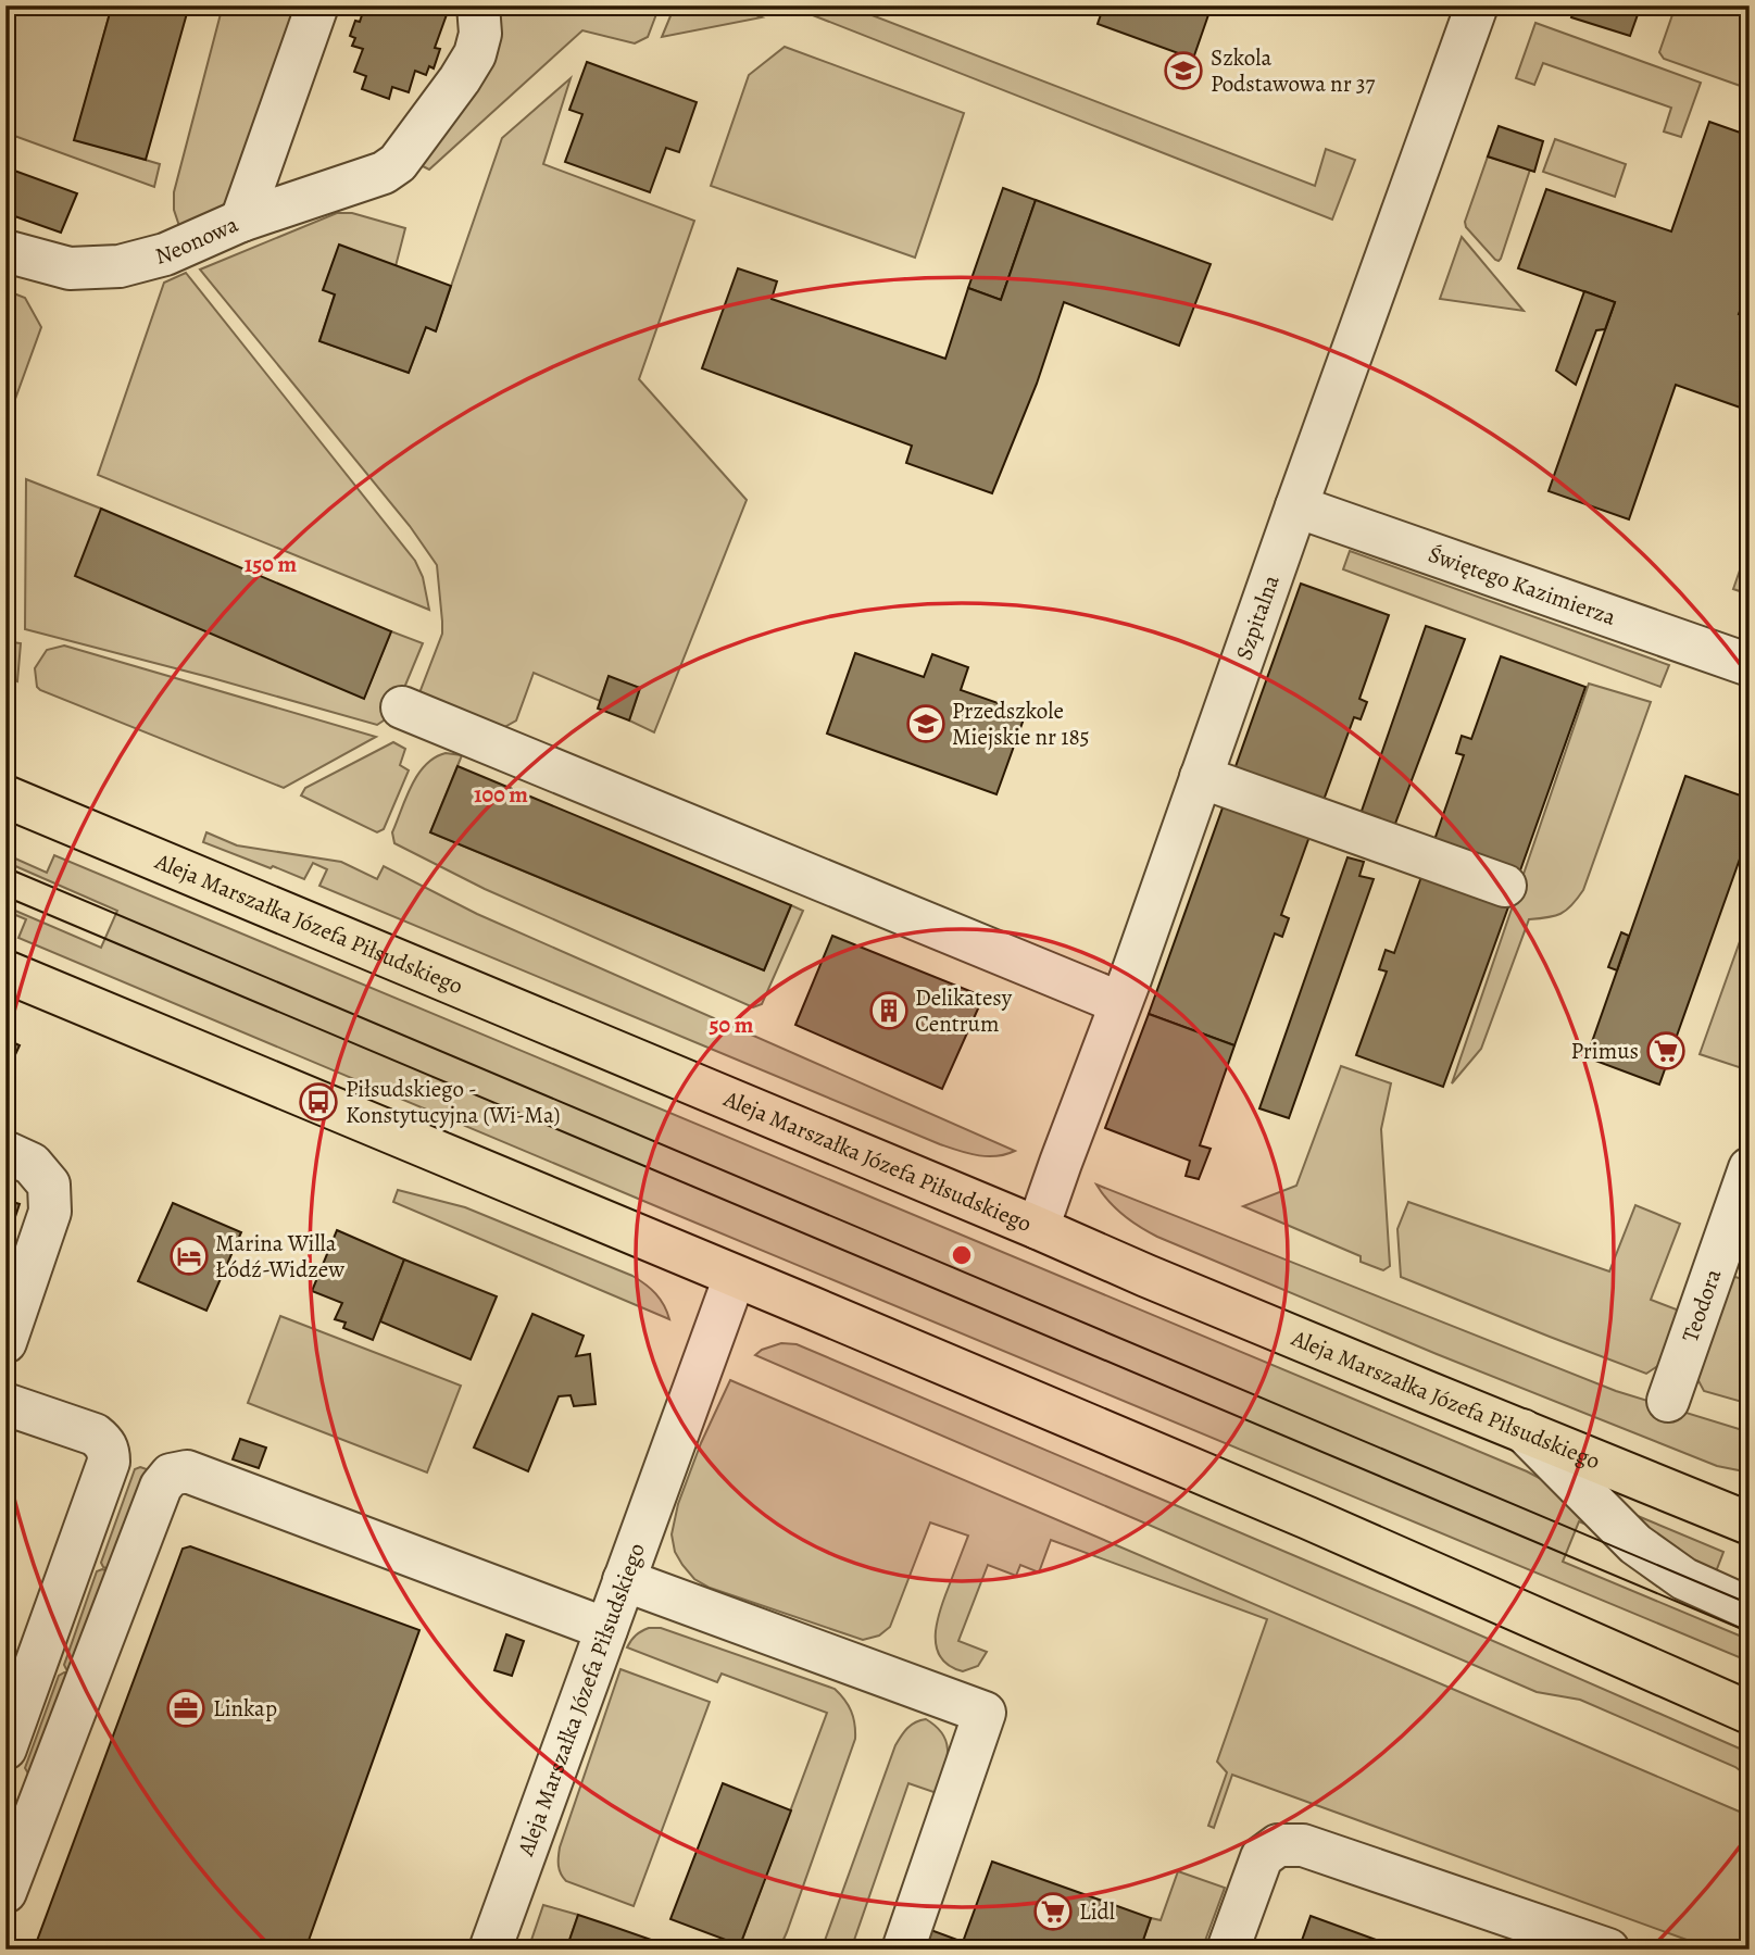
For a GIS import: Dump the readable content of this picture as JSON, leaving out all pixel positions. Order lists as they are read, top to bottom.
{
  "streets": {
    "main road": ["Aleja Marszałka Józefa Piłsudskiego"],
    "street": [
      "Neonowa",
      "Świętego Kazimierza",
      "Szpitalna",
      "Teodora"
    ]
  },
  "crossings": [
    ["Świętego Kazimierza", "Szpitalna"],
    ["Szpitalna", "Aleja Marszałka Józefa Piłsudskiego"]
  ],
  "places": {
    "school or university": ["Szkola Podstawowa nr 37", "Przedszkole Miejskie nr 185"],
    "building": ["Delikatesy Centrum"],
    "supermarket": ["Primus", "Lidl"],
    "bus stop": ["Piłsudskiego - Konstytucyjna (Wi-Ma)"],
    "hotel": ["Marina Willa Łódź-Widzew"],
    "office": ["Linkap"]
  },
  "rings": ["150 m", "100 m", "50 m"]
}
